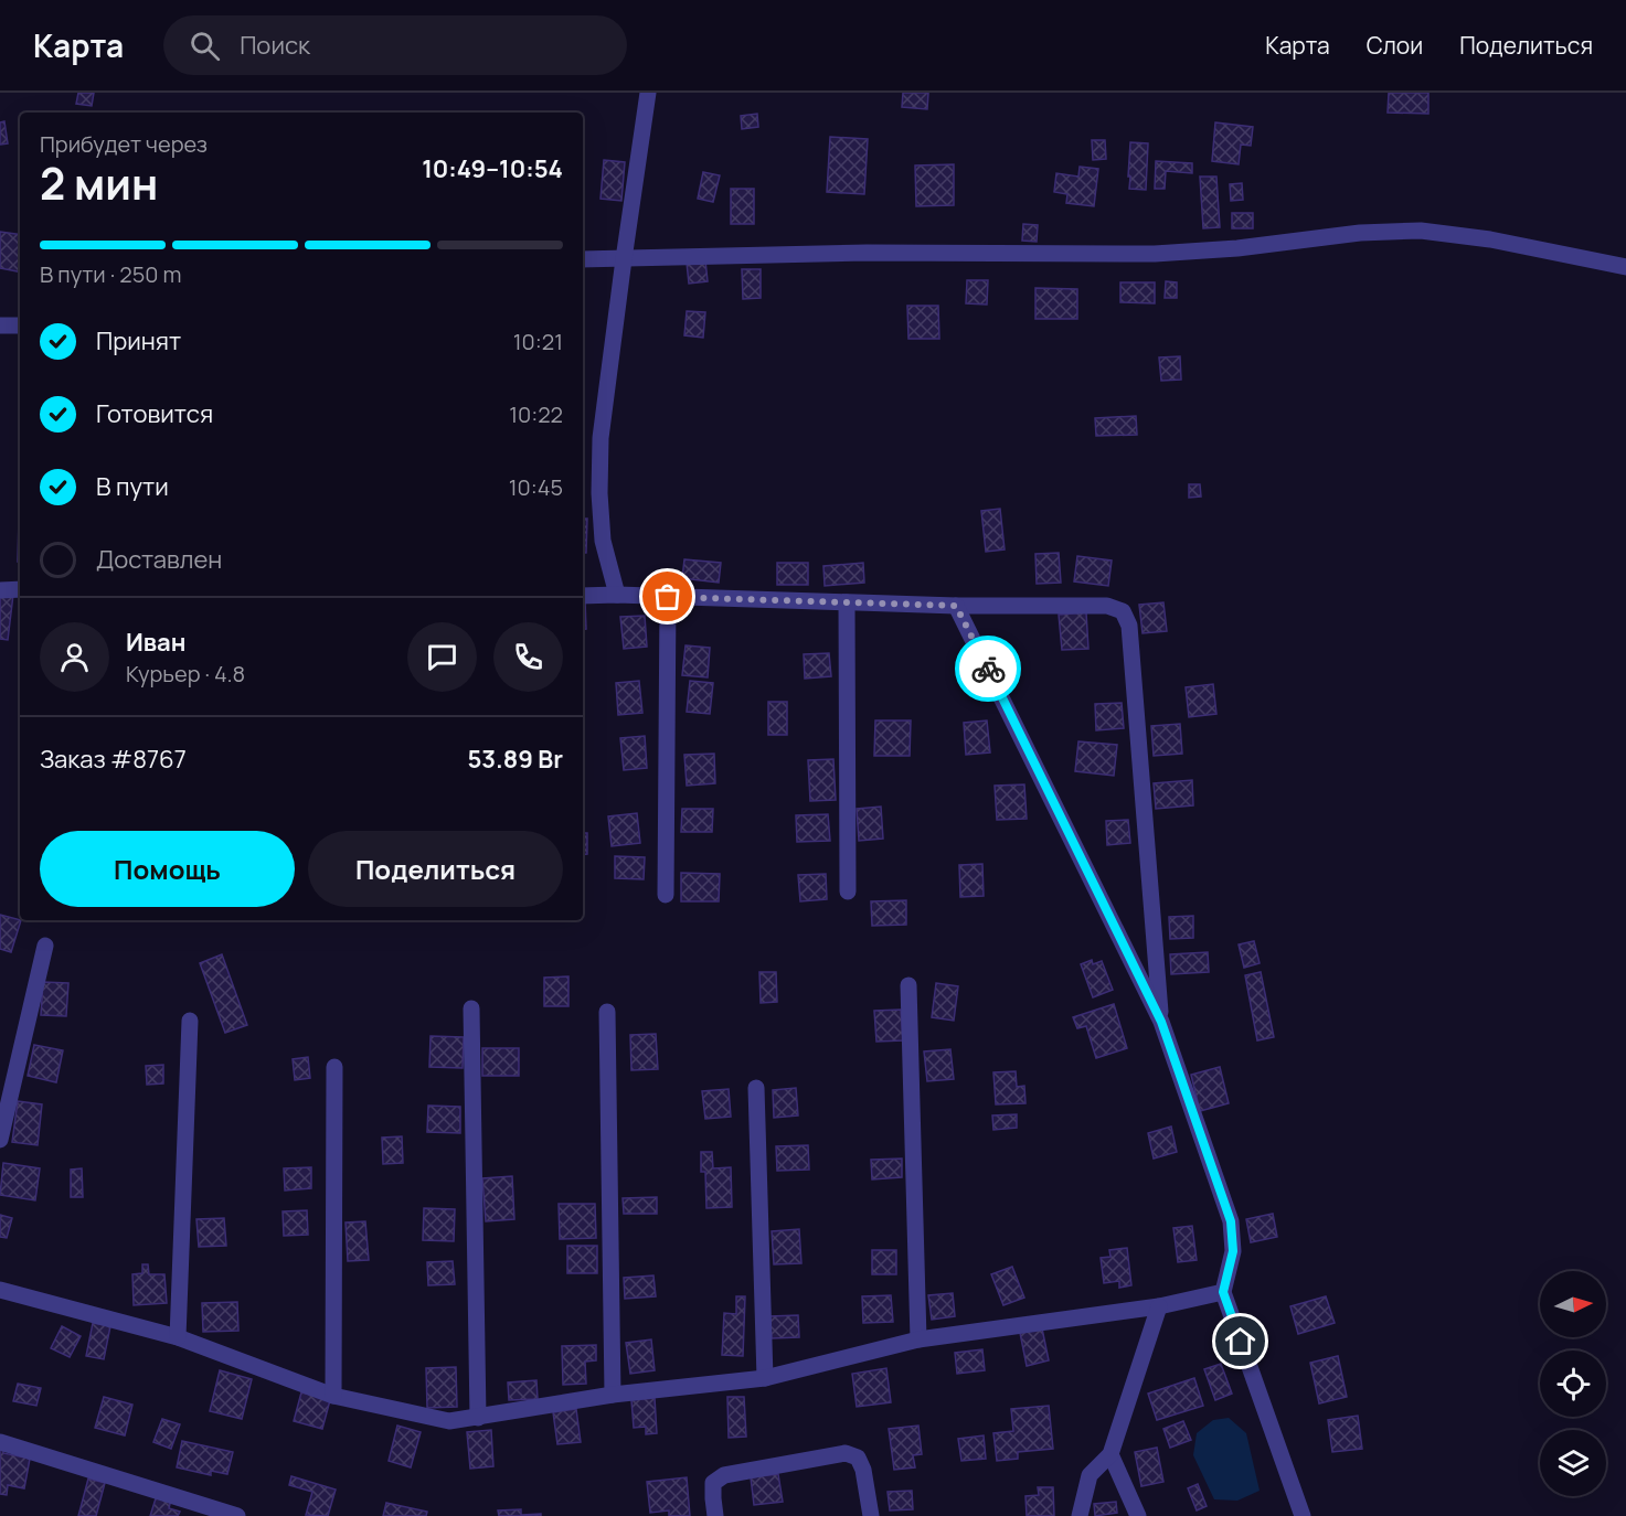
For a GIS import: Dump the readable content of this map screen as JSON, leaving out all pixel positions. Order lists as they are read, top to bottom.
{
  "north": "right",
  "page": {
    "header": "Карта",
    "search": "Поиск",
    "nav": ["Карта", "Слои", "Поделиться"],
    "heading": ["2 мин", "Прибудет через", "10:49–10:54"],
    "panel": [
      "Иван",
      "Курьер · 4.8",
      "Заказ #8767",
      "53.89 Br"
    ],
    "bar": "В пути · 250 m",
    "list": [
      ["Принят", "10:21"],
      ["Готовится", "10:22"],
      ["В пути", "10:45"],
      "Доставлен"
    ],
    "buttons": ["Помощь", "Поделиться"]
  }
}
